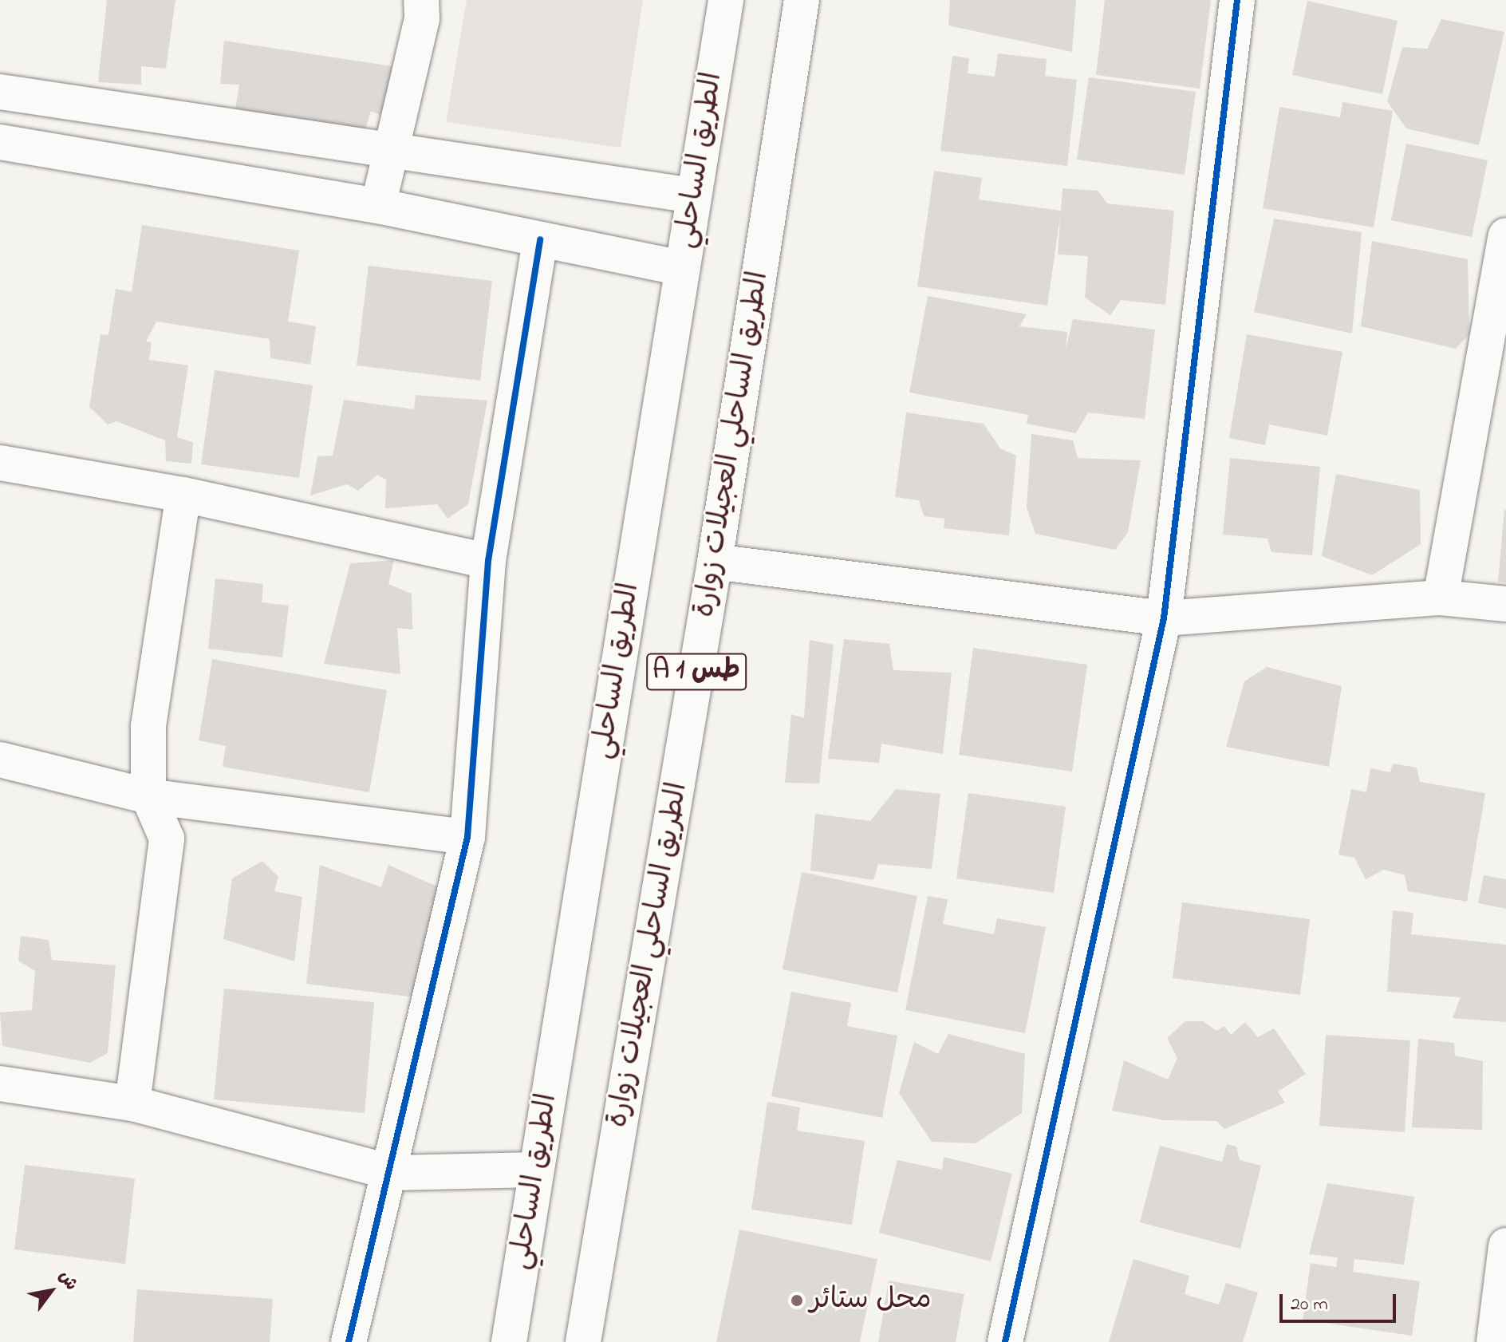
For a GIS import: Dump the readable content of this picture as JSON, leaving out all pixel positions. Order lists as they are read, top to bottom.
{
  "streets": {
    "main road": ["الطريق الساحلي", "الطريق الساحلي العجيلات زوارة", "A 1 طس"]
  },
  "places": ["محل ستائر"],
  "scale_bar": "20 m",
  "north": "top right"
}
